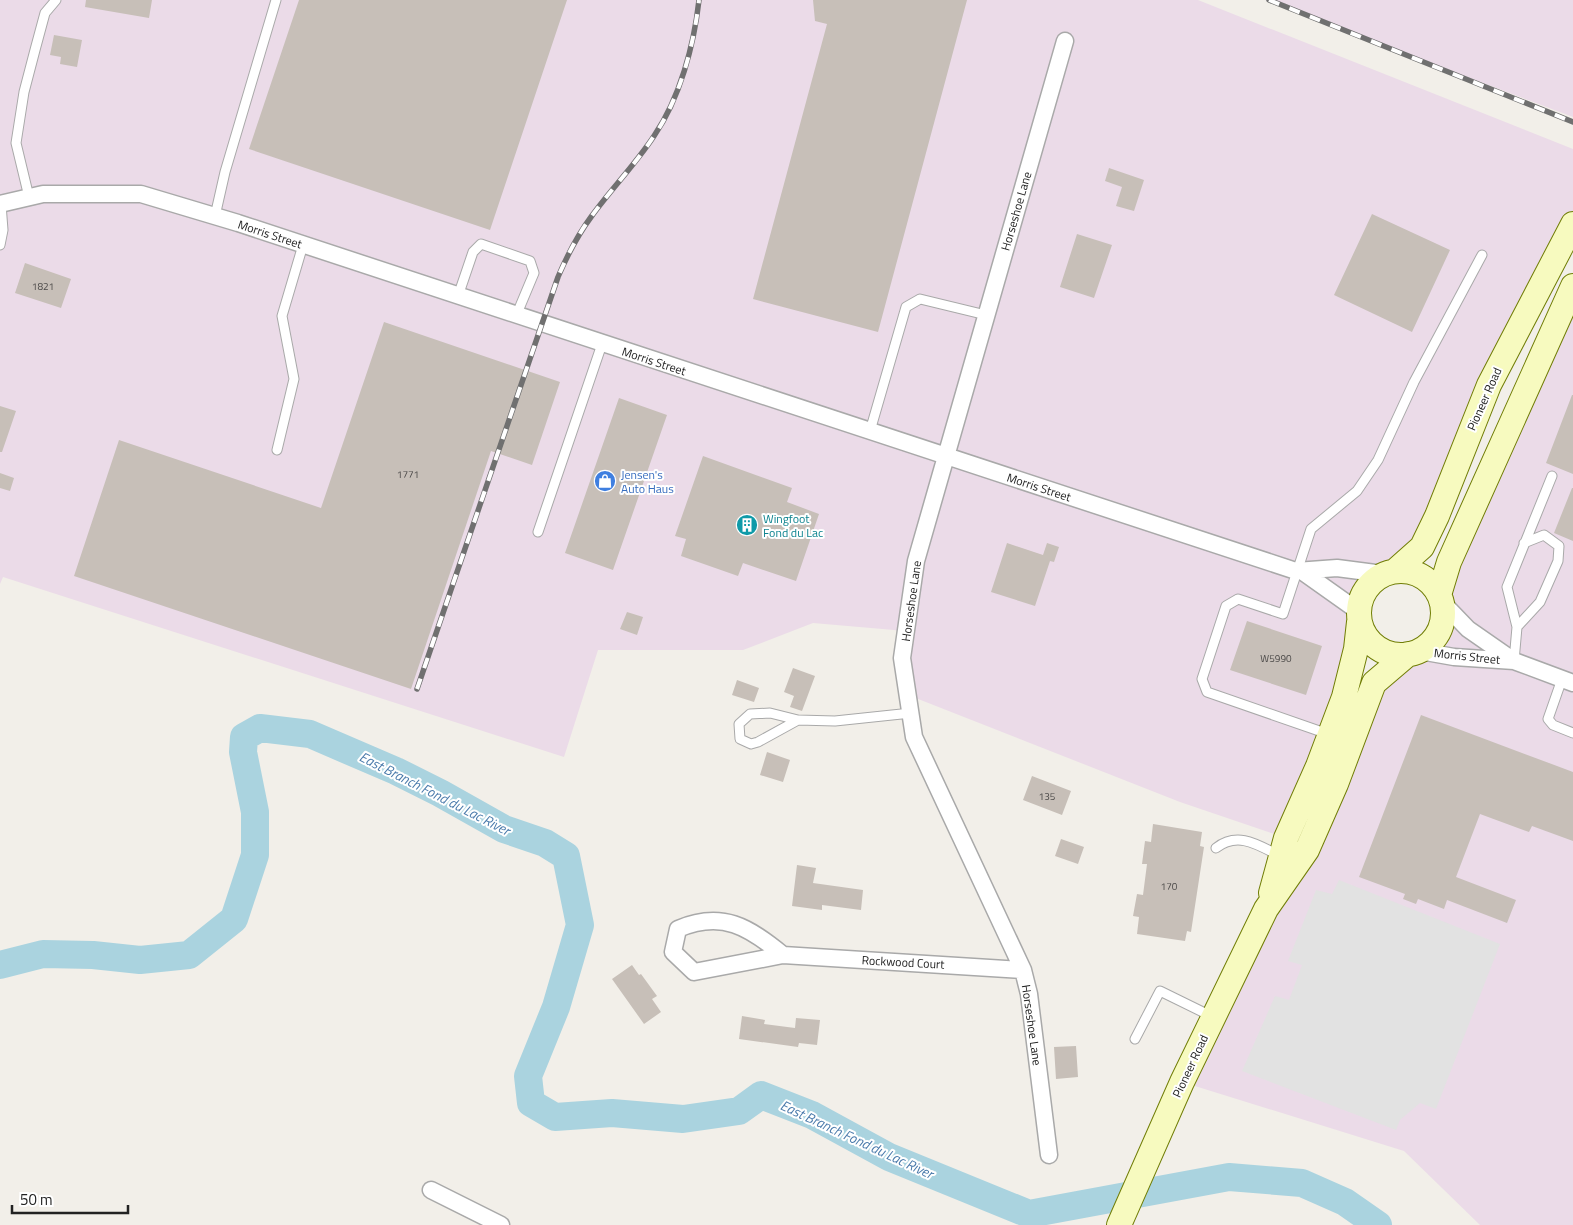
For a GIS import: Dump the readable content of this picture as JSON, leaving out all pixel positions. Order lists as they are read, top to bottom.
{
  "streets": {
    "main road": ["Pioneer Road"],
    "street": ["Horseshoe Lane", "Morris Street", "Rockwood Court"]
  },
  "crossings": [
    ["Horseshoe Lane", "Morris Street"],
    ["Horseshoe Lane", "Rockwood Court"],
    ["Morris Street", "Pioneer Road"]
  ],
  "water": ["East Branch Fond du Lac River"],
  "places": {
    "shop": ["Jensen's Auto Haus"],
    "building": ["Wingfoot Fond du Lac"]
  },
  "house_numbers": [
    "1821",
    "1771",
    "W5990",
    "135",
    "170"
  ],
  "scale_bar": "50 m"
}
